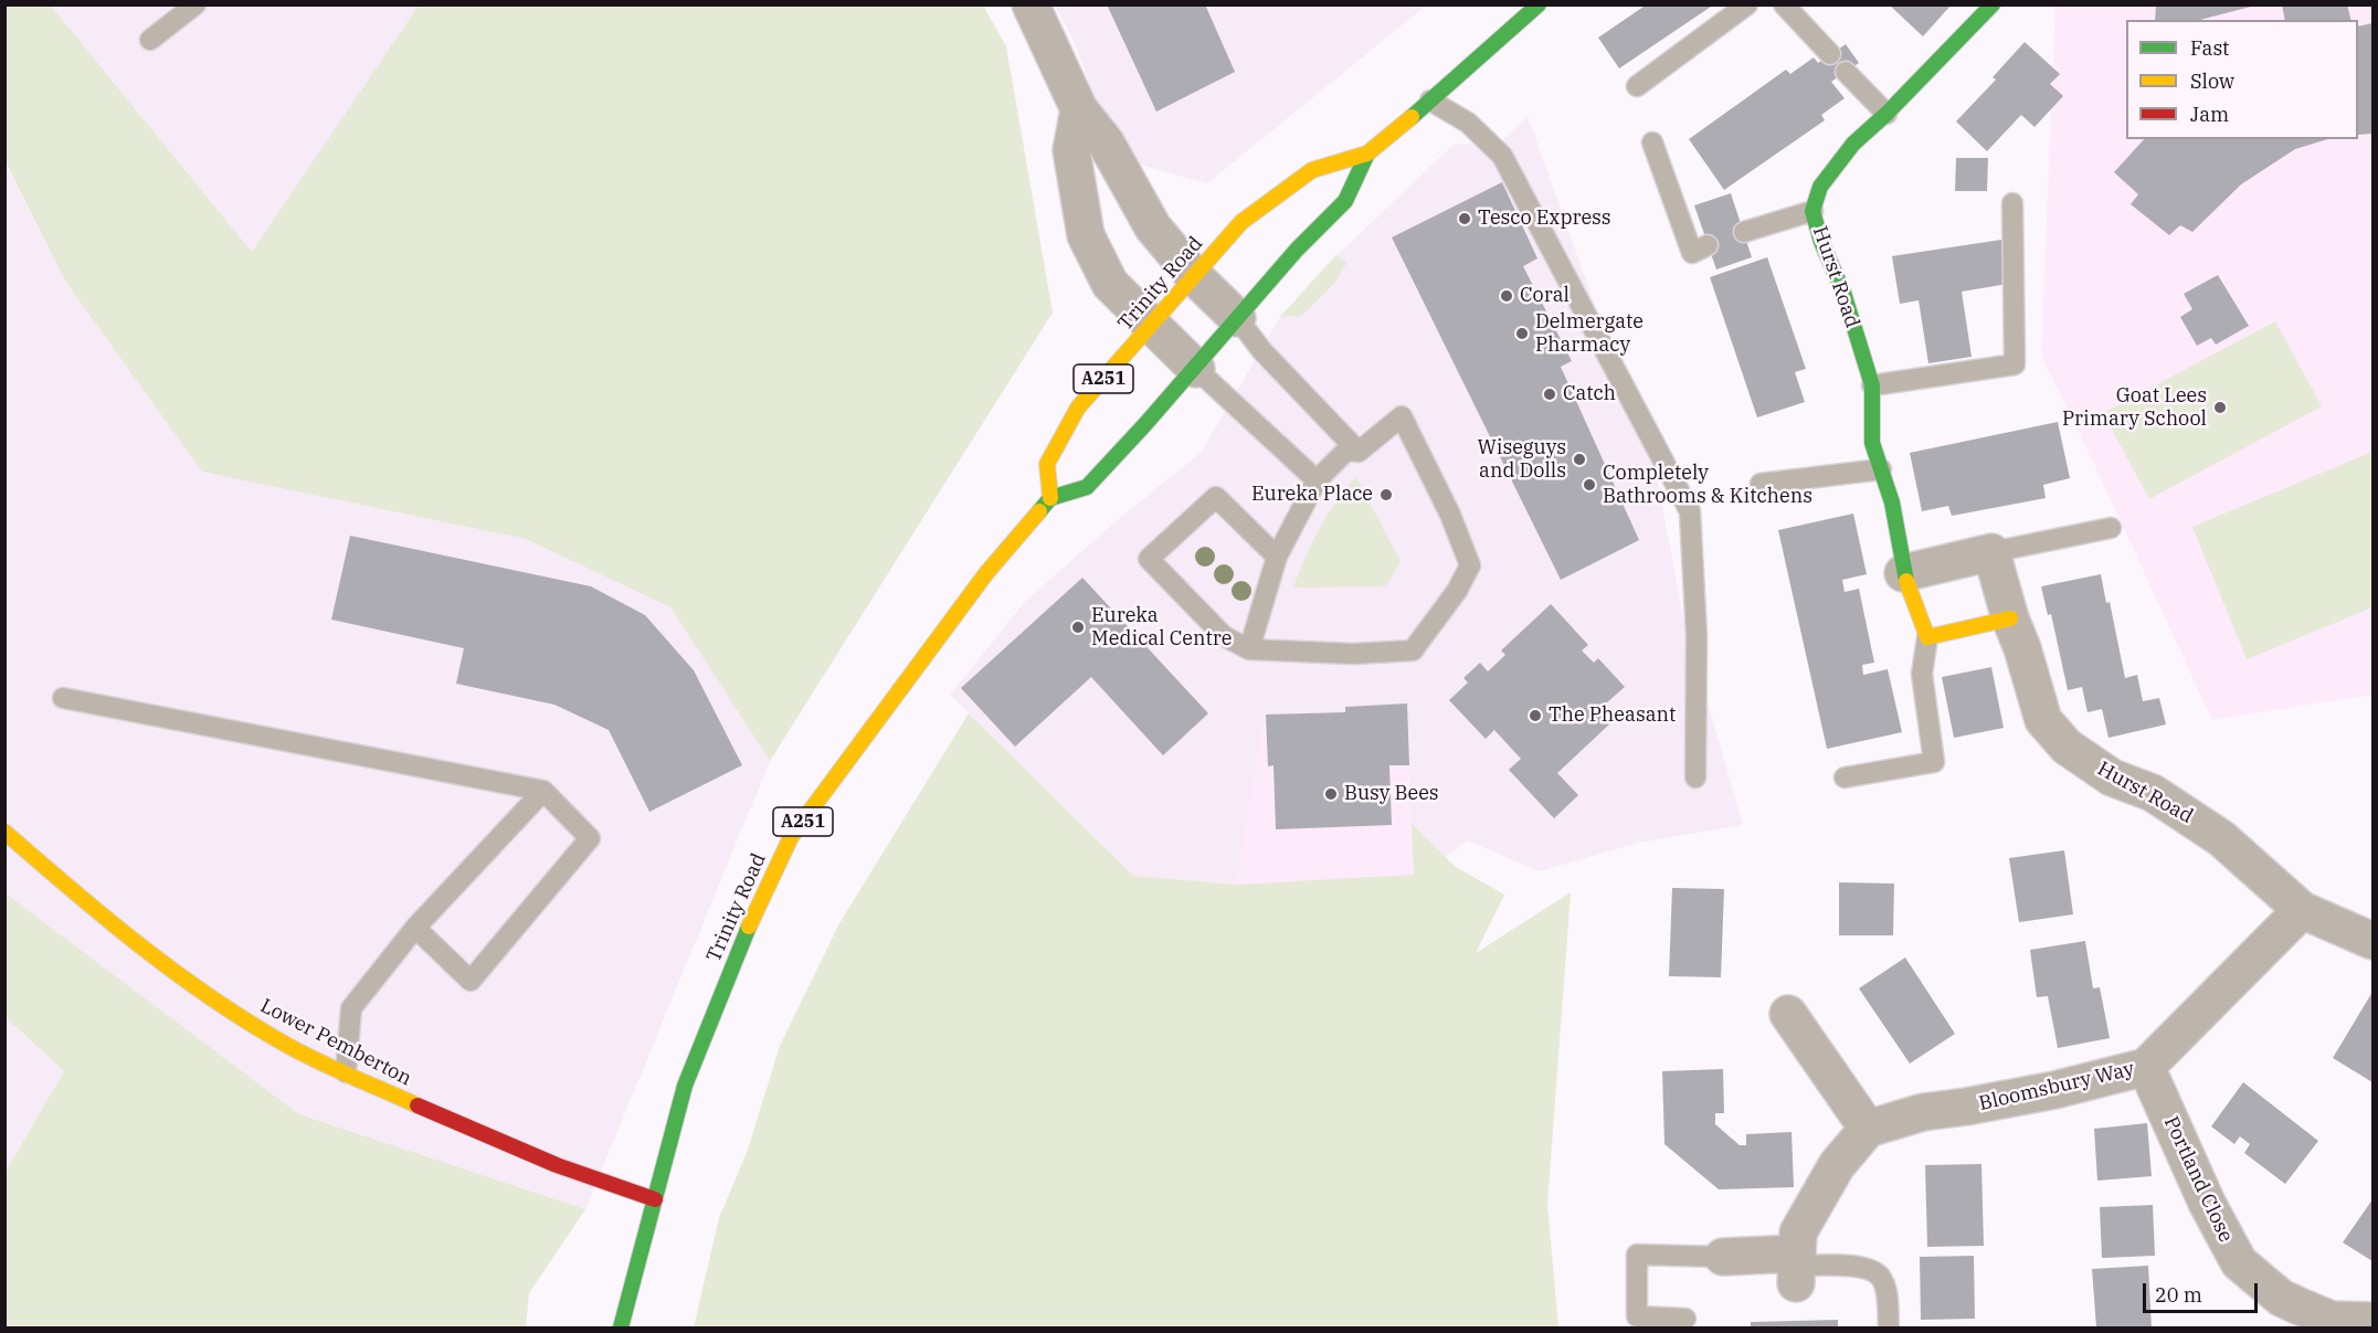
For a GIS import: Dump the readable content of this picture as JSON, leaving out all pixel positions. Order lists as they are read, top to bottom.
{
  "streets": {
    "main road": [
      "Hurst Road",
      "Trinity Road",
      "A251",
      "Lower Pemberton"
    ],
    "street": ["Bloomsbury Way", "Portland Close"]
  },
  "crossings": [
    ["Hurst Road", "Bloomsbury Way"],
    ["Trinity Road", "Lower Pemberton"],
    ["Bloomsbury Way", "Portland Close"]
  ],
  "places": [
    "Tesco Express",
    "Coral",
    "Delmergate Pharmacy",
    "Catch",
    "Goat Lees Primary School",
    "Wiseguys and Dolls",
    "Completely Bathrooms & Kitchens",
    "Eureka Place",
    "Eureka Medical Centre",
    "The Pheasant",
    "Busy Bees"
  ],
  "legend": ["Fast", "Slow", "Jam"],
  "scale_bar": "20 m"
}
